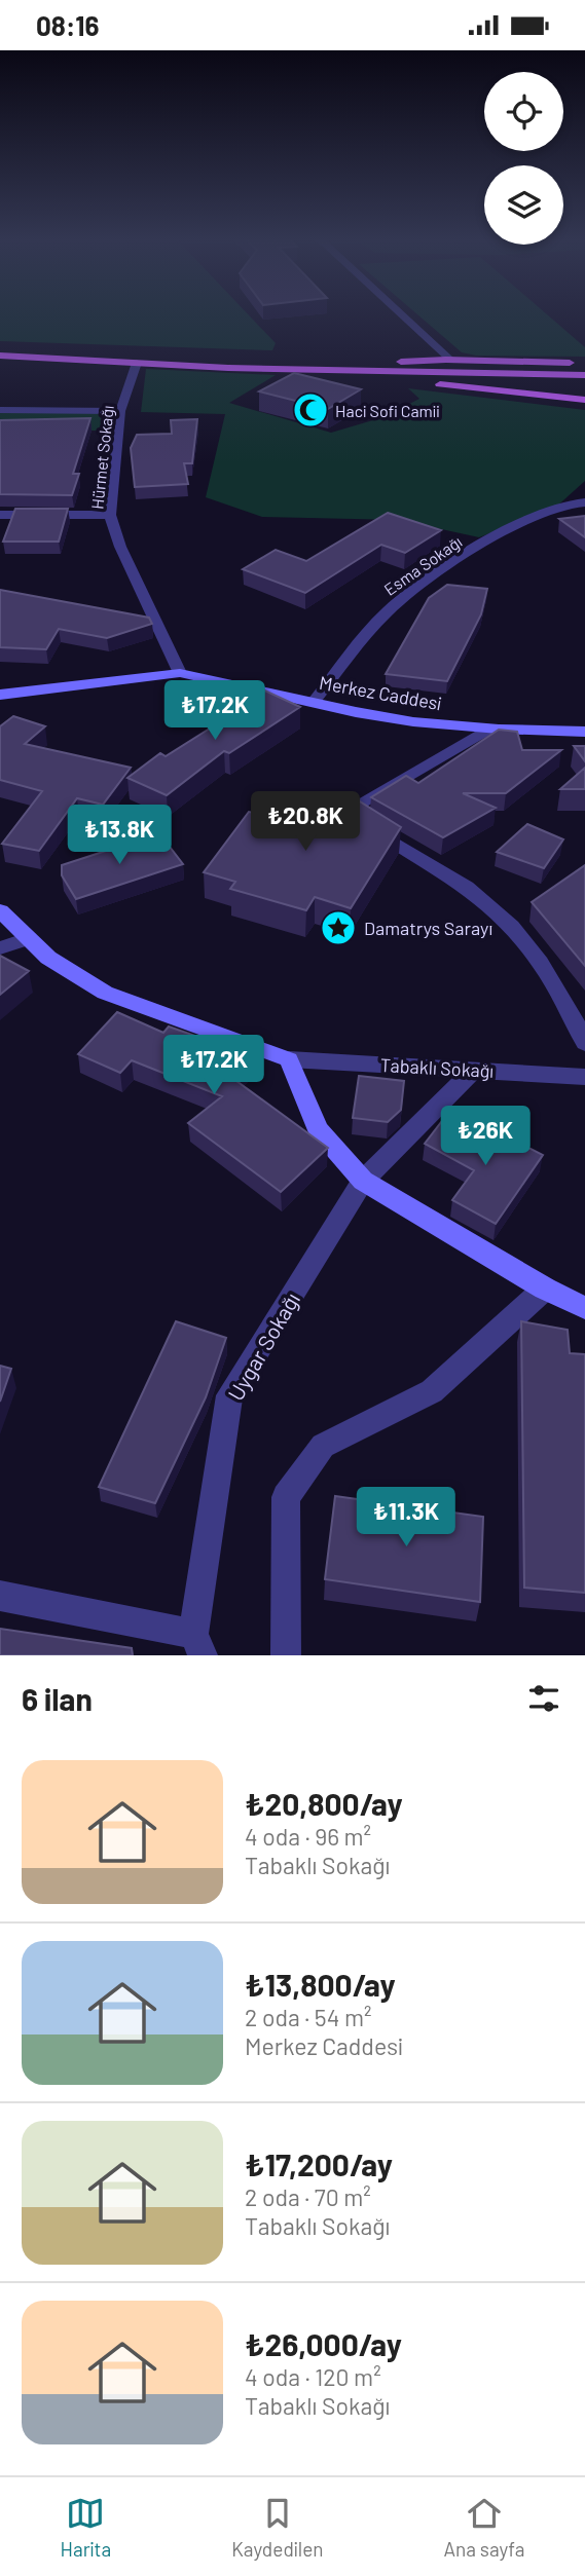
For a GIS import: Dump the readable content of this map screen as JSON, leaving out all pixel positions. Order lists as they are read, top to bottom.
{
  "streets": {
    "main road": ["Merkez Caddesi"],
    "street": [
      "Hürmet Sokağı",
      "Esma Sokağı",
      "Tabaklı Sokağı",
      "Uygar Sokağı"
    ]
  },
  "crossings": [
    ["Hürmet Sokağı", "Merkez Caddesi"],
    ["Esma Sokağı", "Merkez Caddesi"],
    ["Tabaklı Sokağı", "Uygar Sokağı"]
  ],
  "places": {
    "mosque": ["Haci Sofi Camii"],
    "place": ["Damatrys Sarayı"]
  },
  "page": {
    "status": "08:16",
    "price": [
      "₺17.2K",
      "₺20.8K",
      "₺13.8K",
      "₺17.2K",
      "₺26K",
      "₺11.3K"
    ],
    "heading": "6 ilan",
    "list": [
      {
        "name": "₺20,800/ay",
        "note": "4 oda · 96 m² · Tabaklı Sokağı"
      },
      {
        "name": "₺13,800/ay",
        "note": "2 oda · 54 m² · Merkez Caddesi"
      },
      {
        "name": "₺17,200/ay",
        "note": "2 oda · 70 m² · Tabaklı Sokağı"
      },
      {
        "name": "₺26,000/ay",
        "note": "4 oda · 120 m² · Tabaklı Sokağı"
      }
    ],
    "tabs": ["Harita", "Kaydedilen", "Ana sayfa"]
  }
}
